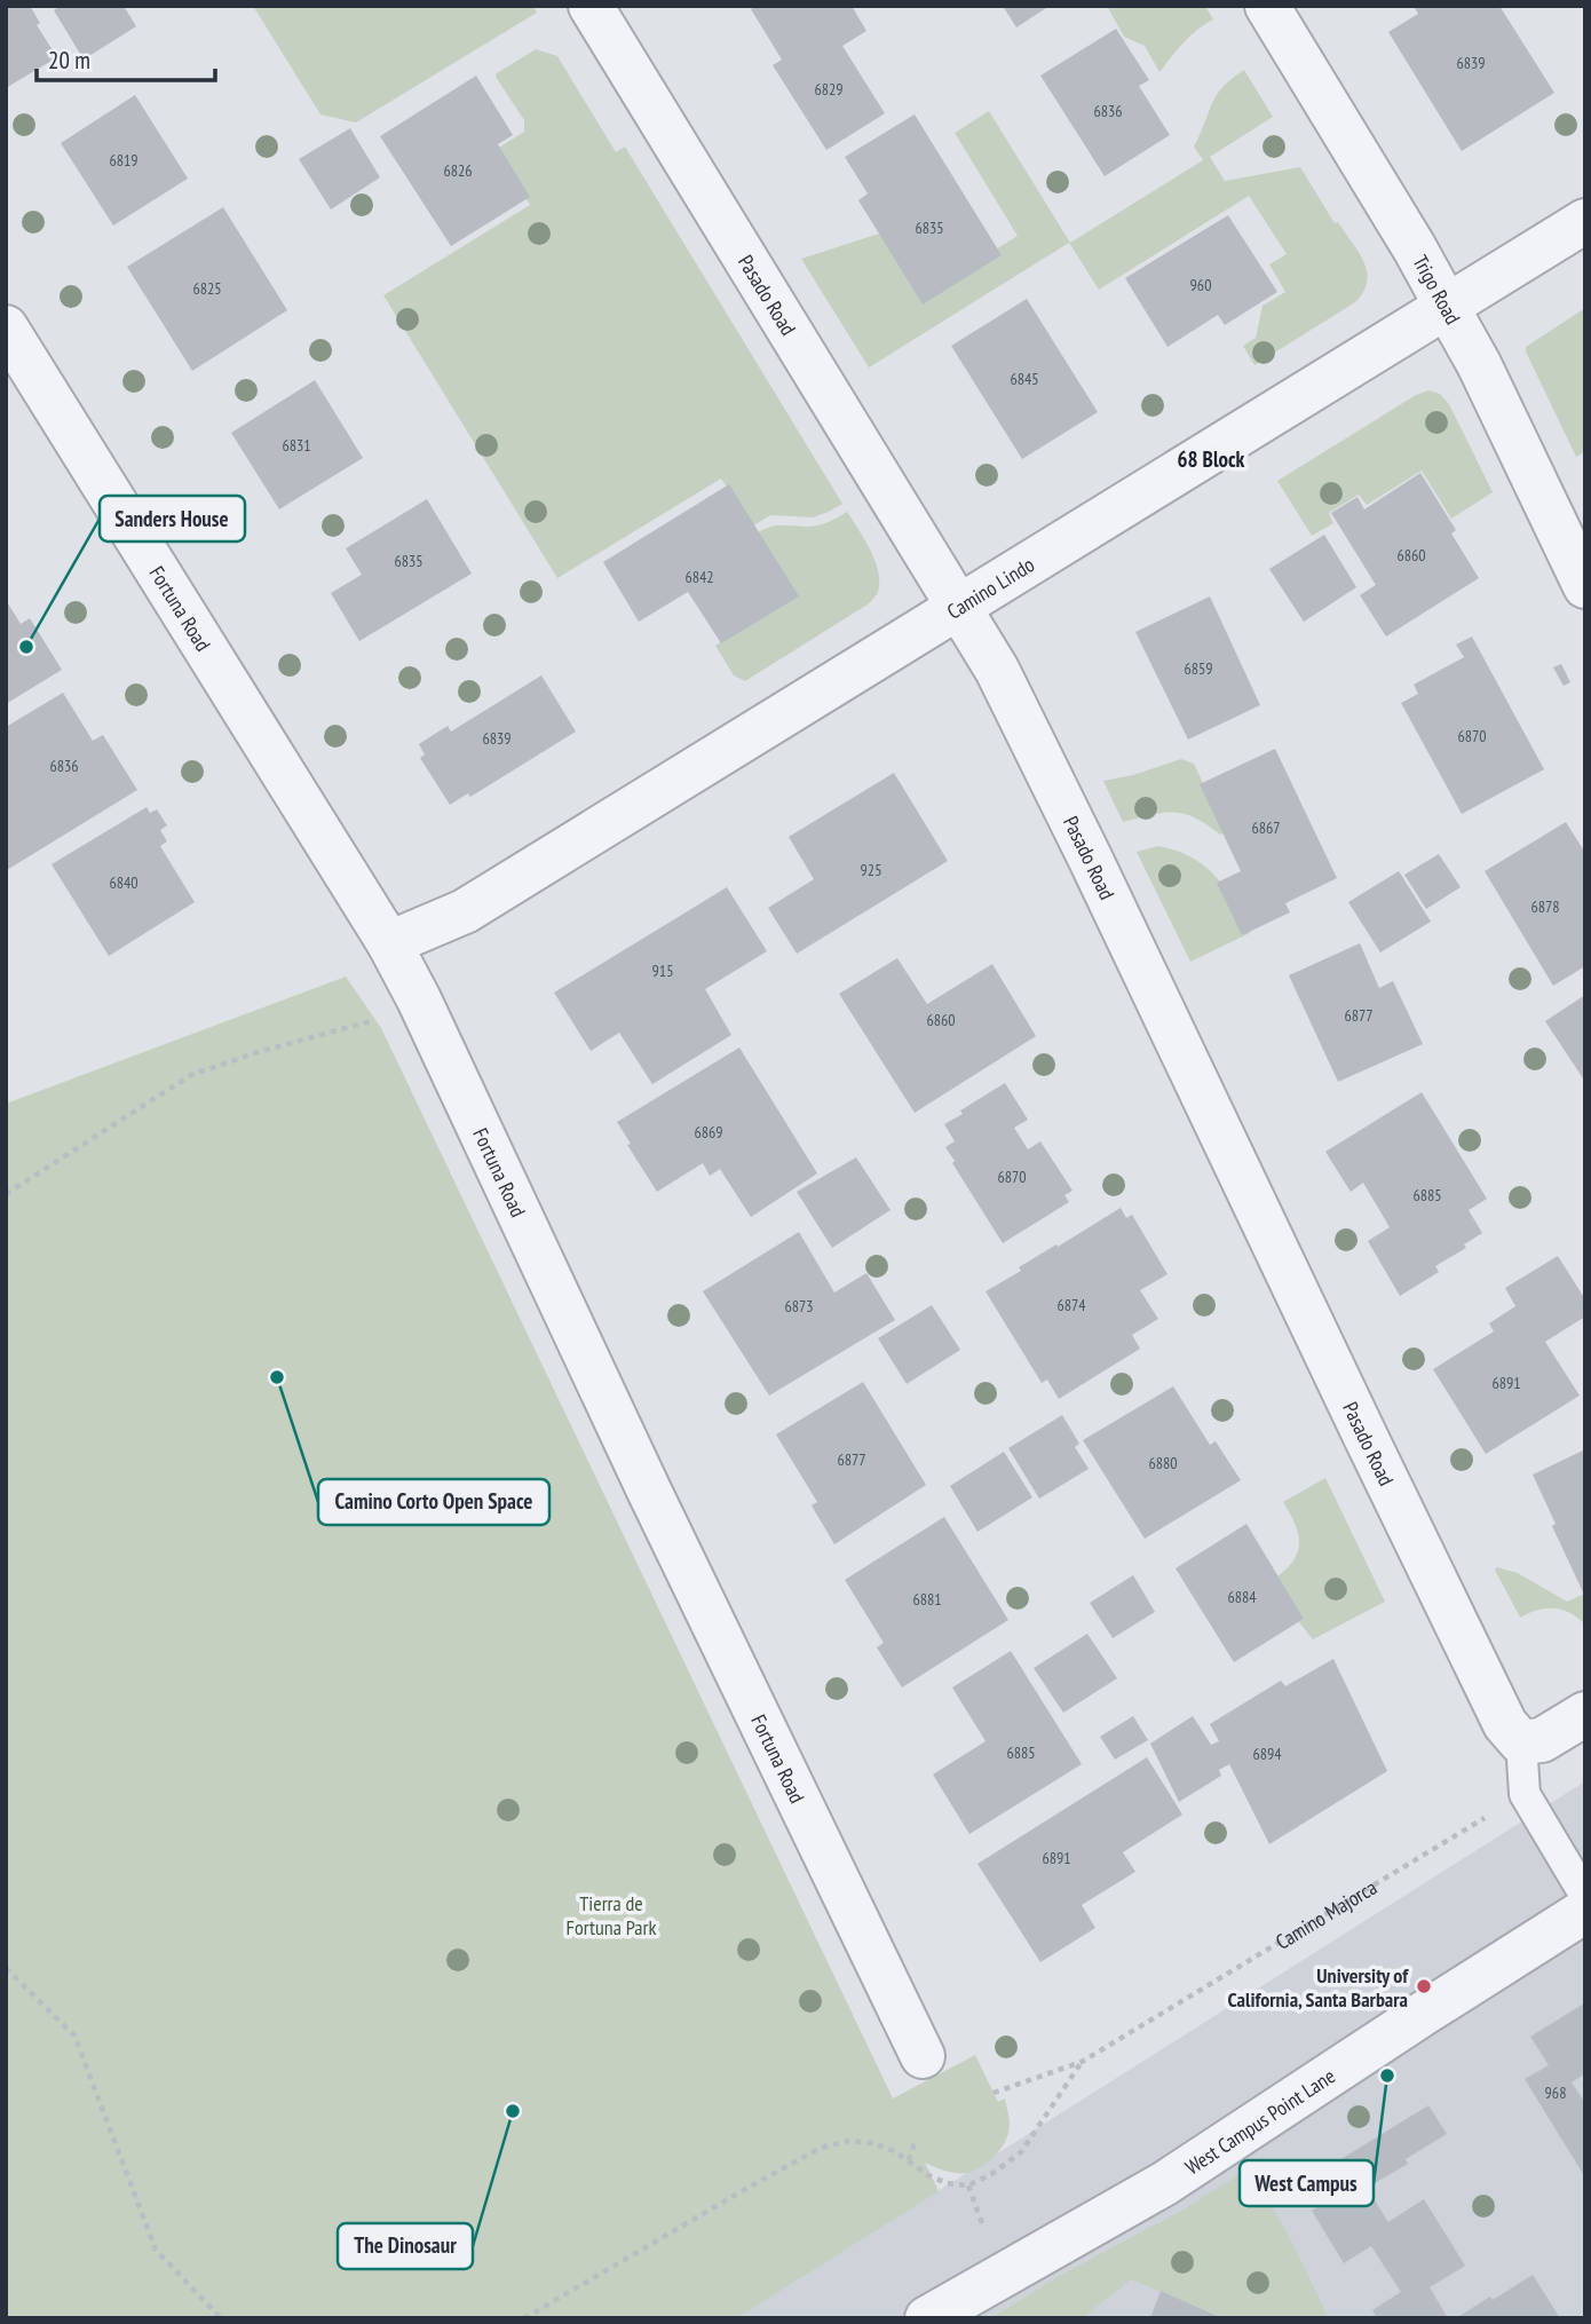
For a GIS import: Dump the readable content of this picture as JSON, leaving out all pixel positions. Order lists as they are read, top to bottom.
{
  "streets": {
    "street": [
      "Trigo Road",
      "Pasado Road",
      "Camino Lindo",
      "Fortuna Road",
      "West Campus Point Lane"
    ],
    "path": ["Camino Majorca"]
  },
  "crossings": [
    ["Trigo Road", "Camino Lindo"],
    ["Pasado Road", "Camino Lindo"],
    ["Camino Lindo", "Fortuna Road"]
  ],
  "districts": ["68 Block"],
  "parks": ["Tierra de Fortuna Park"],
  "places": [
    "Sanders House",
    "Camino Corto Open Space",
    "University of California, Santa Barbara",
    "West Campus",
    "The Dinosaur"
  ],
  "house_numbers": [
    "6839",
    "6829",
    "6836",
    "6819",
    "6826",
    "6835",
    "960",
    "6825",
    "6845",
    "6831",
    "6860",
    "6835",
    "6842",
    "6859",
    "6870",
    "6839",
    "6836",
    "6867",
    "925",
    "6840",
    "6878",
    "915",
    "6877",
    "6860",
    "6869",
    "6870",
    "6885",
    "6874",
    "6873",
    "6891",
    "6877",
    "6880",
    "6884",
    "6881",
    "6885",
    "6894",
    "6891",
    "968"
  ],
  "scale_bar": "20 m"
}
